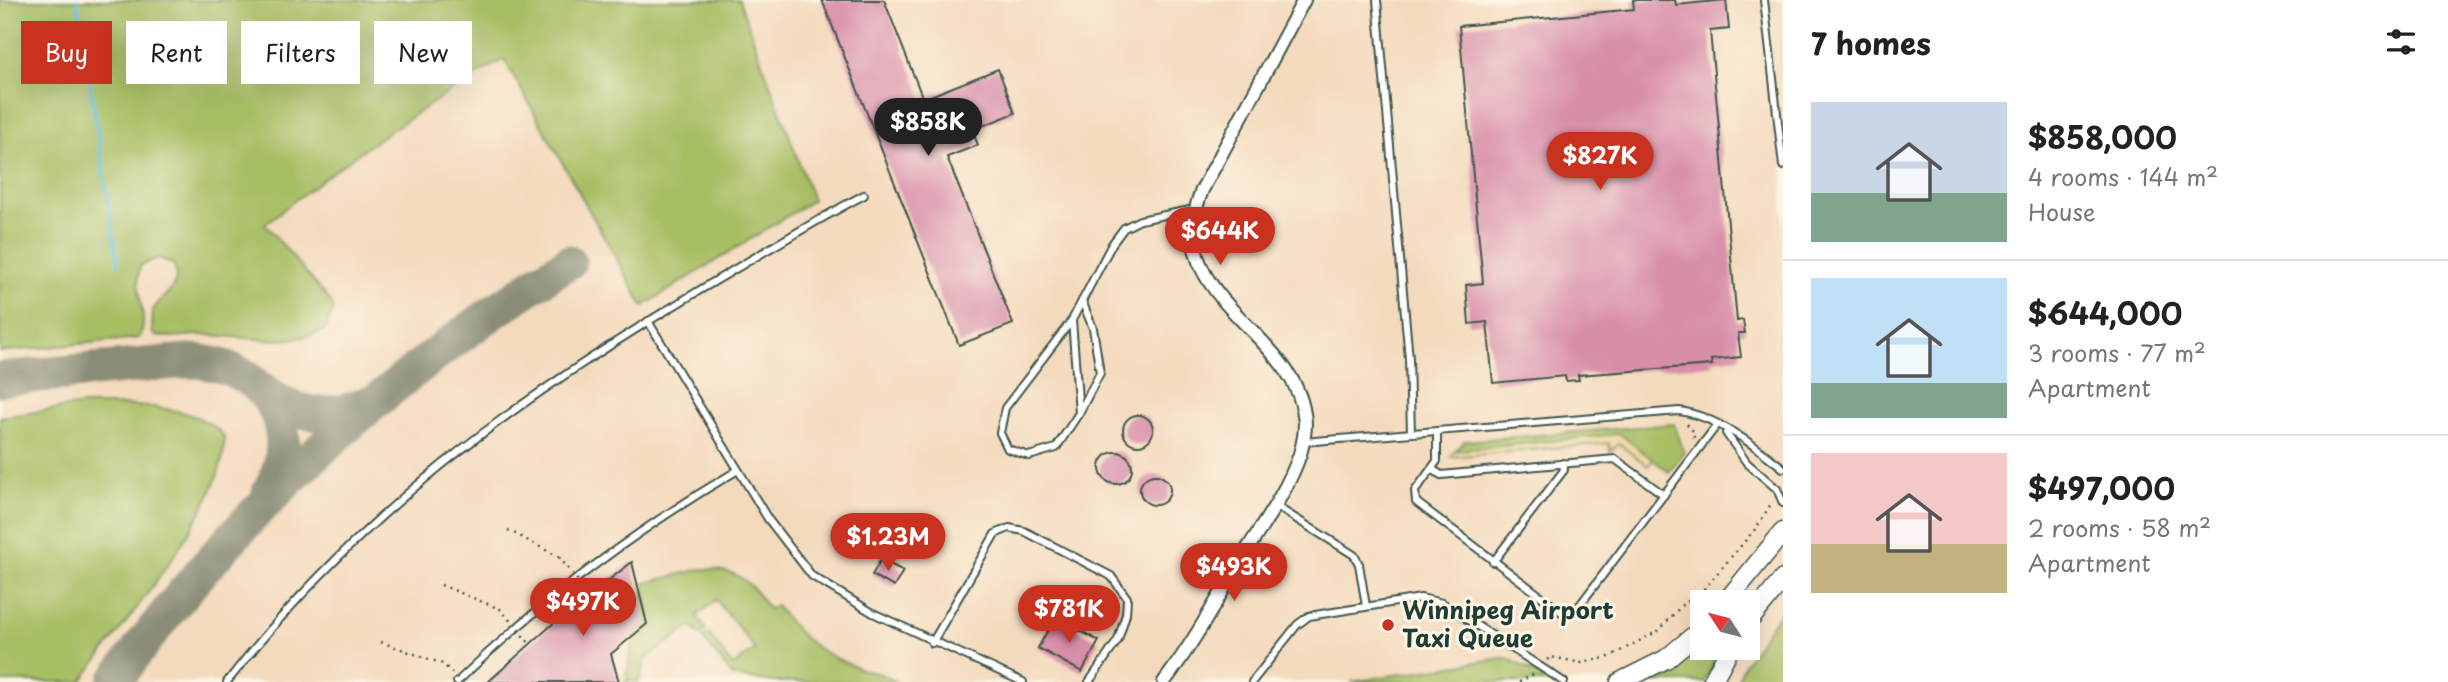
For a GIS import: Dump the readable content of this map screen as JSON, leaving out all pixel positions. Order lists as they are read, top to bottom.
{
  "places": ["Winnipeg Airport Taxi Queue"],
  "north": "top left",
  "page": {
    "heading": "7 homes",
    "chip": [
      "Buy",
      "Rent",
      "Filters",
      "New"
    ],
    "list": [
      {
        "name": "$858,000",
        "note": "4 rooms · 144 m² · House"
      },
      {
        "name": "$644,000",
        "note": "3 rooms · 77 m² · Apartment"
      },
      {
        "name": "$497,000",
        "note": "2 rooms · 58 m² · Apartment"
      }
    ],
    "price": [
      "$858K",
      "$827K",
      "$644K",
      "$1.23M",
      "$493K",
      "$497K",
      "$781K"
    ]
  }
}
